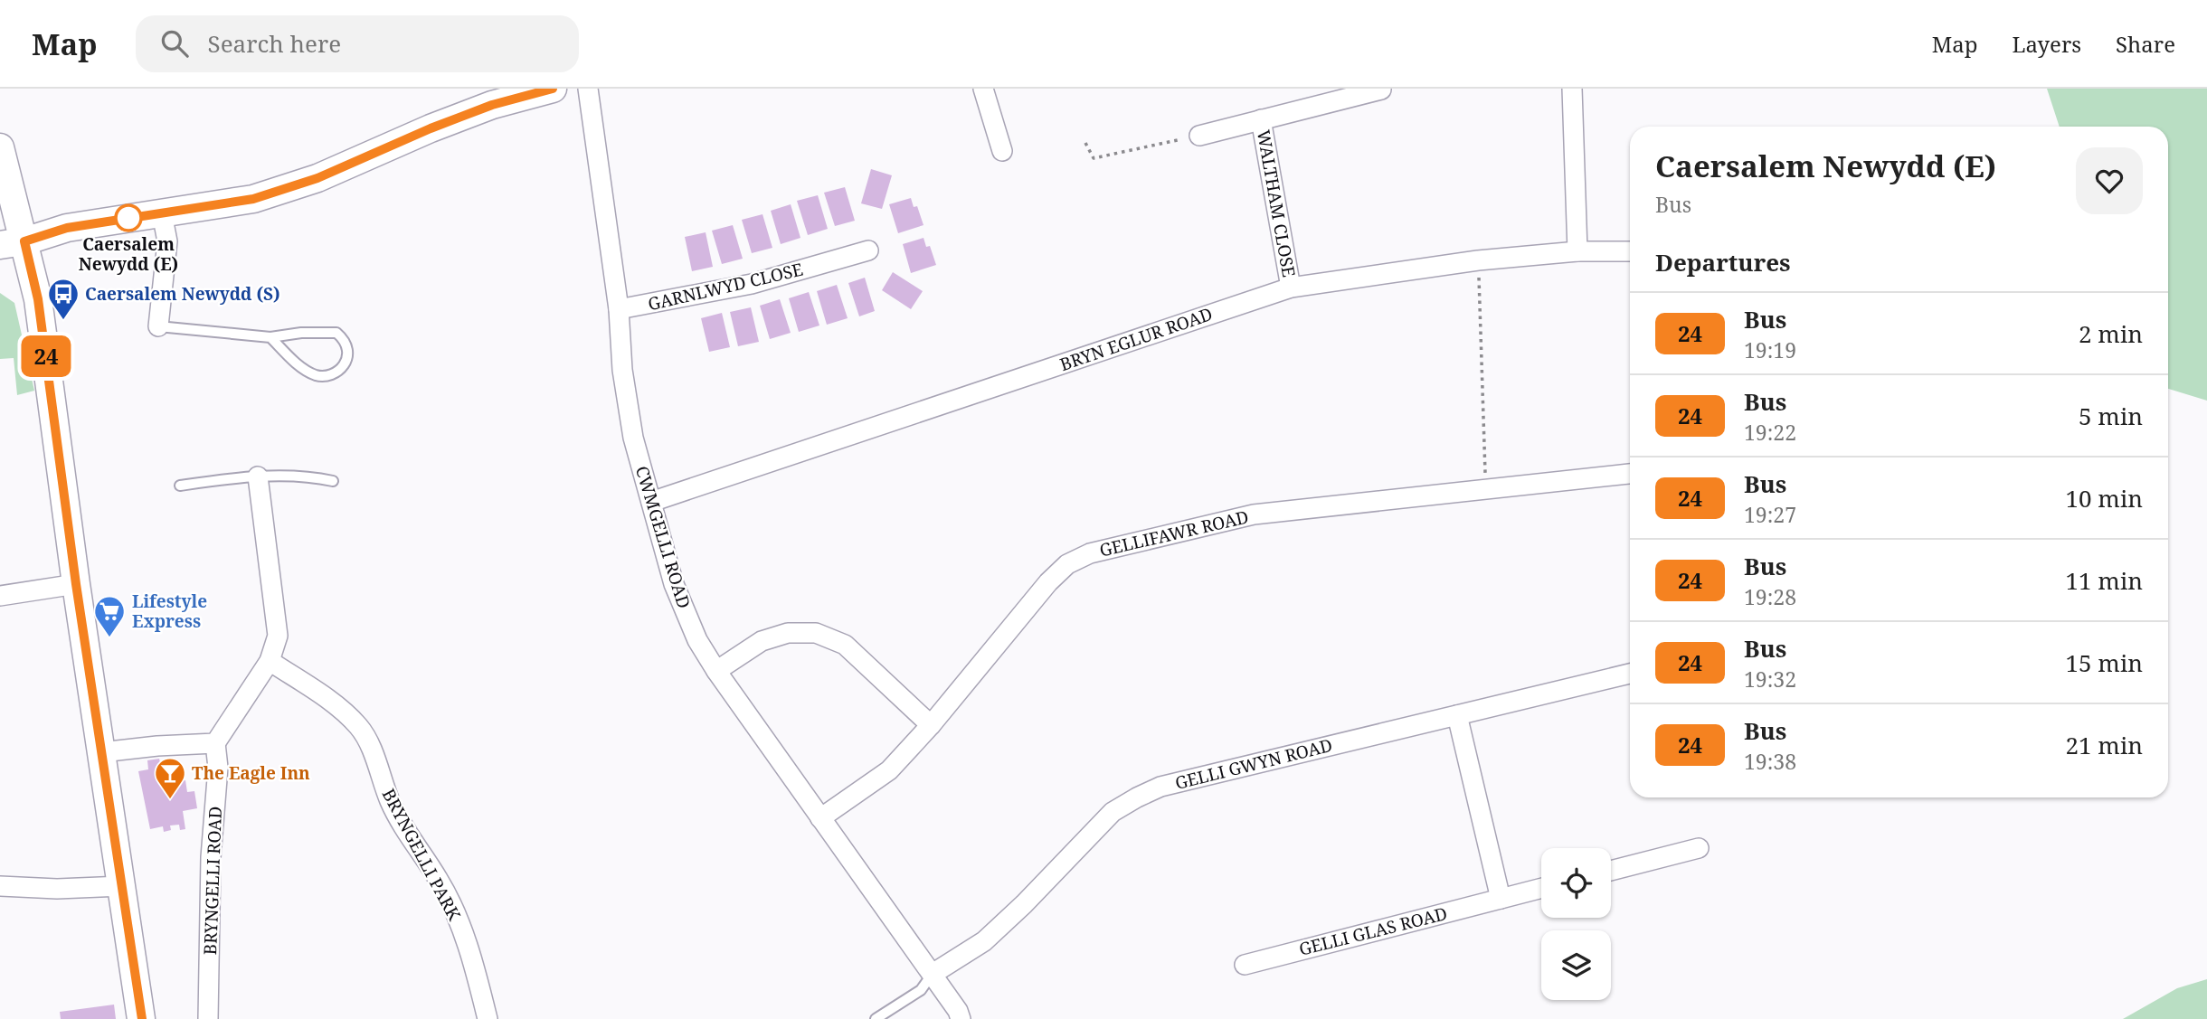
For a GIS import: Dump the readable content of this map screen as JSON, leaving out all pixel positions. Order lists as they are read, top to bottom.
{
  "streets": {
    "street": [
      "WALTHAM CLOSE",
      "GARNLWYD CLOSE",
      "BRYN EGLUR ROAD",
      "GELLIFAWR ROAD",
      "CWMGELLI ROAD",
      "GELLI GWYN ROAD",
      "BRYNGELLI PARK",
      "BRYNGELLI ROAD",
      "GELLI GLAS ROAD"
    ]
  },
  "crossings": [
    ["WALTHAM CLOSE", "BRYN EGLUR ROAD"],
    ["GARNLWYD CLOSE", "CWMGELLI ROAD"],
    ["BRYN EGLUR ROAD", "CWMGELLI ROAD"],
    ["GELLIFAWR ROAD", "CWMGELLI ROAD"],
    ["CWMGELLI ROAD", "GELLI GWYN ROAD"]
  ],
  "places": {
    "other": ["Caersalem Newydd (E)"],
    "bus stop": ["Caersalem Newydd (S)"],
    "supermarket": ["Lifestyle Express"],
    "bar": ["The Eagle Inn"]
  },
  "lines": ["bus line 24"],
  "page": {
    "header": "Map",
    "search": "Search here",
    "nav": ["Map", "Layers", "Share"],
    "on_map": "24",
    "heading": [
      ["Caersalem Newydd (E)", "Bus"],
      "Departures"
    ],
    "list": [
      {
        "mark": "24",
        "name": "Bus",
        "note": "19:19",
        "value": "2 min"
      },
      {
        "mark": "24",
        "name": "Bus",
        "note": "19:22",
        "value": "5 min"
      },
      {
        "mark": "24",
        "name": "Bus",
        "note": "19:27",
        "value": "10 min"
      },
      {
        "mark": "24",
        "name": "Bus",
        "note": "19:28",
        "value": "11 min"
      },
      {
        "mark": "24",
        "name": "Bus",
        "note": "19:32",
        "value": "15 min"
      },
      {
        "mark": "24",
        "name": "Bus",
        "note": "19:38",
        "value": "21 min"
      }
    ]
  }
}
